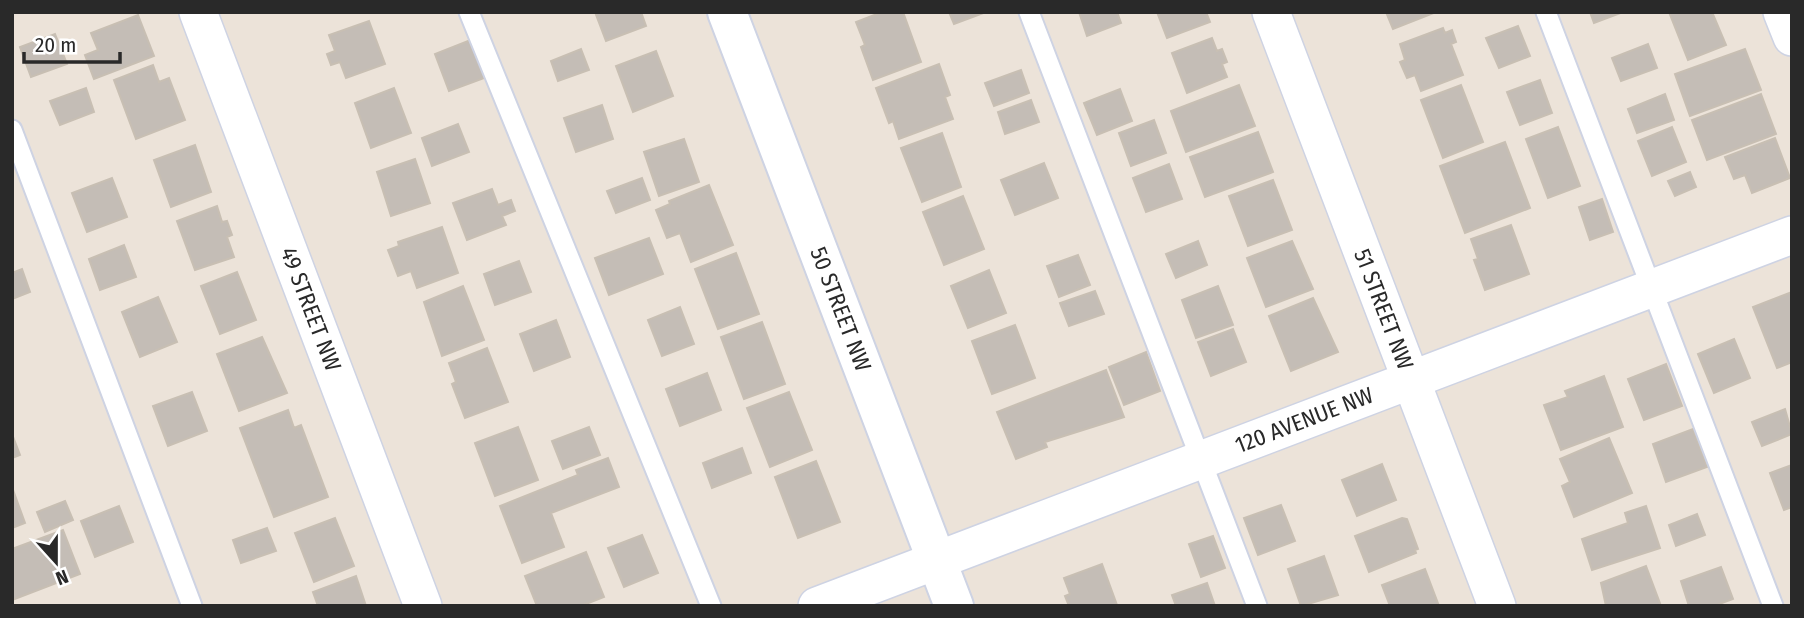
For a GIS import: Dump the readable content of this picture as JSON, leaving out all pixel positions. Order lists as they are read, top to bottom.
{
  "streets": {
    "main road": ["50 STREET NW"],
    "street": ["49 STREET NW", "51 STREET NW", "120 AVENUE NW"]
  },
  "crossings": [
    ["50 STREET NW", "120 AVENUE NW"],
    ["51 STREET NW", "120 AVENUE NW"]
  ],
  "scale_bar": "20 m",
  "north": "bottom"
}
